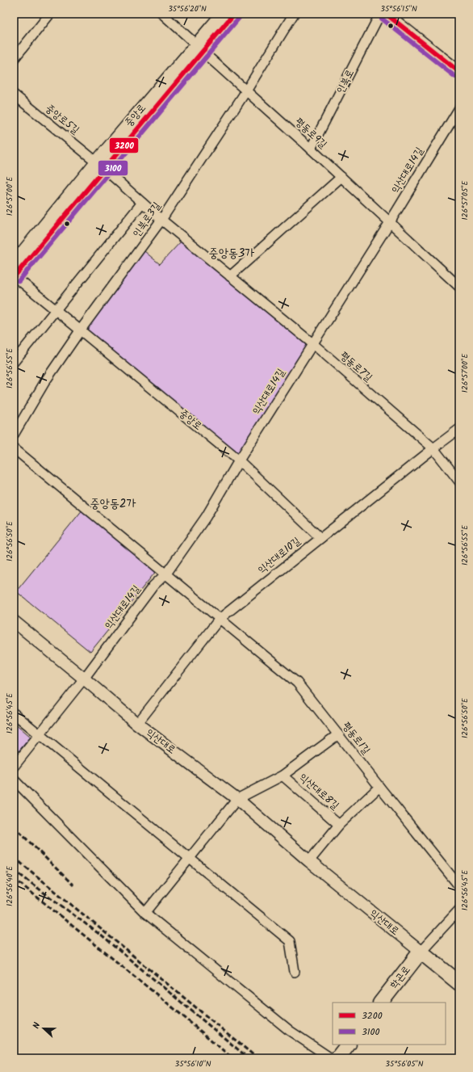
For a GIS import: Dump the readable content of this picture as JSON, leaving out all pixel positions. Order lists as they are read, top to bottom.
{
  "streets": {
    "main road": ["익산대로", "학곤로"],
    "street": [
      "인북로",
      "중앙로",
      "중앙로5길",
      "평동로9길",
      "익산대로14길",
      "인북로3길",
      "평동로7길",
      "익산대로10길",
      "평동로1길",
      "익산대로8길"
    ]
  },
  "crossings": [
    ["인북로", "평동로9길"],
    ["중앙로", "중앙로5길"],
    ["중앙로", "평동로9길"],
    ["중앙로", "익산대로14길"],
    ["중앙로", "인북로3길"],
    ["중앙로", "평동로7길"],
    ["중앙로", "익산대로10길"],
    ["중앙로5길", "평동로7길"],
    ["평동로9길", "익산대로14길"],
    ["평동로9길", "인북로3길"],
    ["익산대로14길", "평동로7길"],
    ["익산대로14길", "익산대로"],
    ["인북로3길", "평동로7길"],
    ["평동로7길", "익산대로10길"],
    ["익산대로10길", "평동로1길"],
    ["익산대로10길", "익산대로"],
    ["평동로1길", "익산대로8길"],
    ["익산대로", "익산대로8길"],
    ["익산대로", "학곤로"]
  ],
  "districts": ["중앙동3가", "중앙동2가"],
  "lines": ["transit line 3200", "transit line 3100"],
  "legend": ["3200", "3100"],
  "north": "left",
  "coordinates": [
    "35°56'20\"N",
    "35°56'15\"N",
    "126°57'00\"E",
    "126°57'05\"E",
    "126°56'55\"E",
    "126°56'50\"E",
    "126°56'45\"E",
    "126°56'40\"E",
    "35°56'10\"N",
    "35°56'05\"N"
  ]
}
